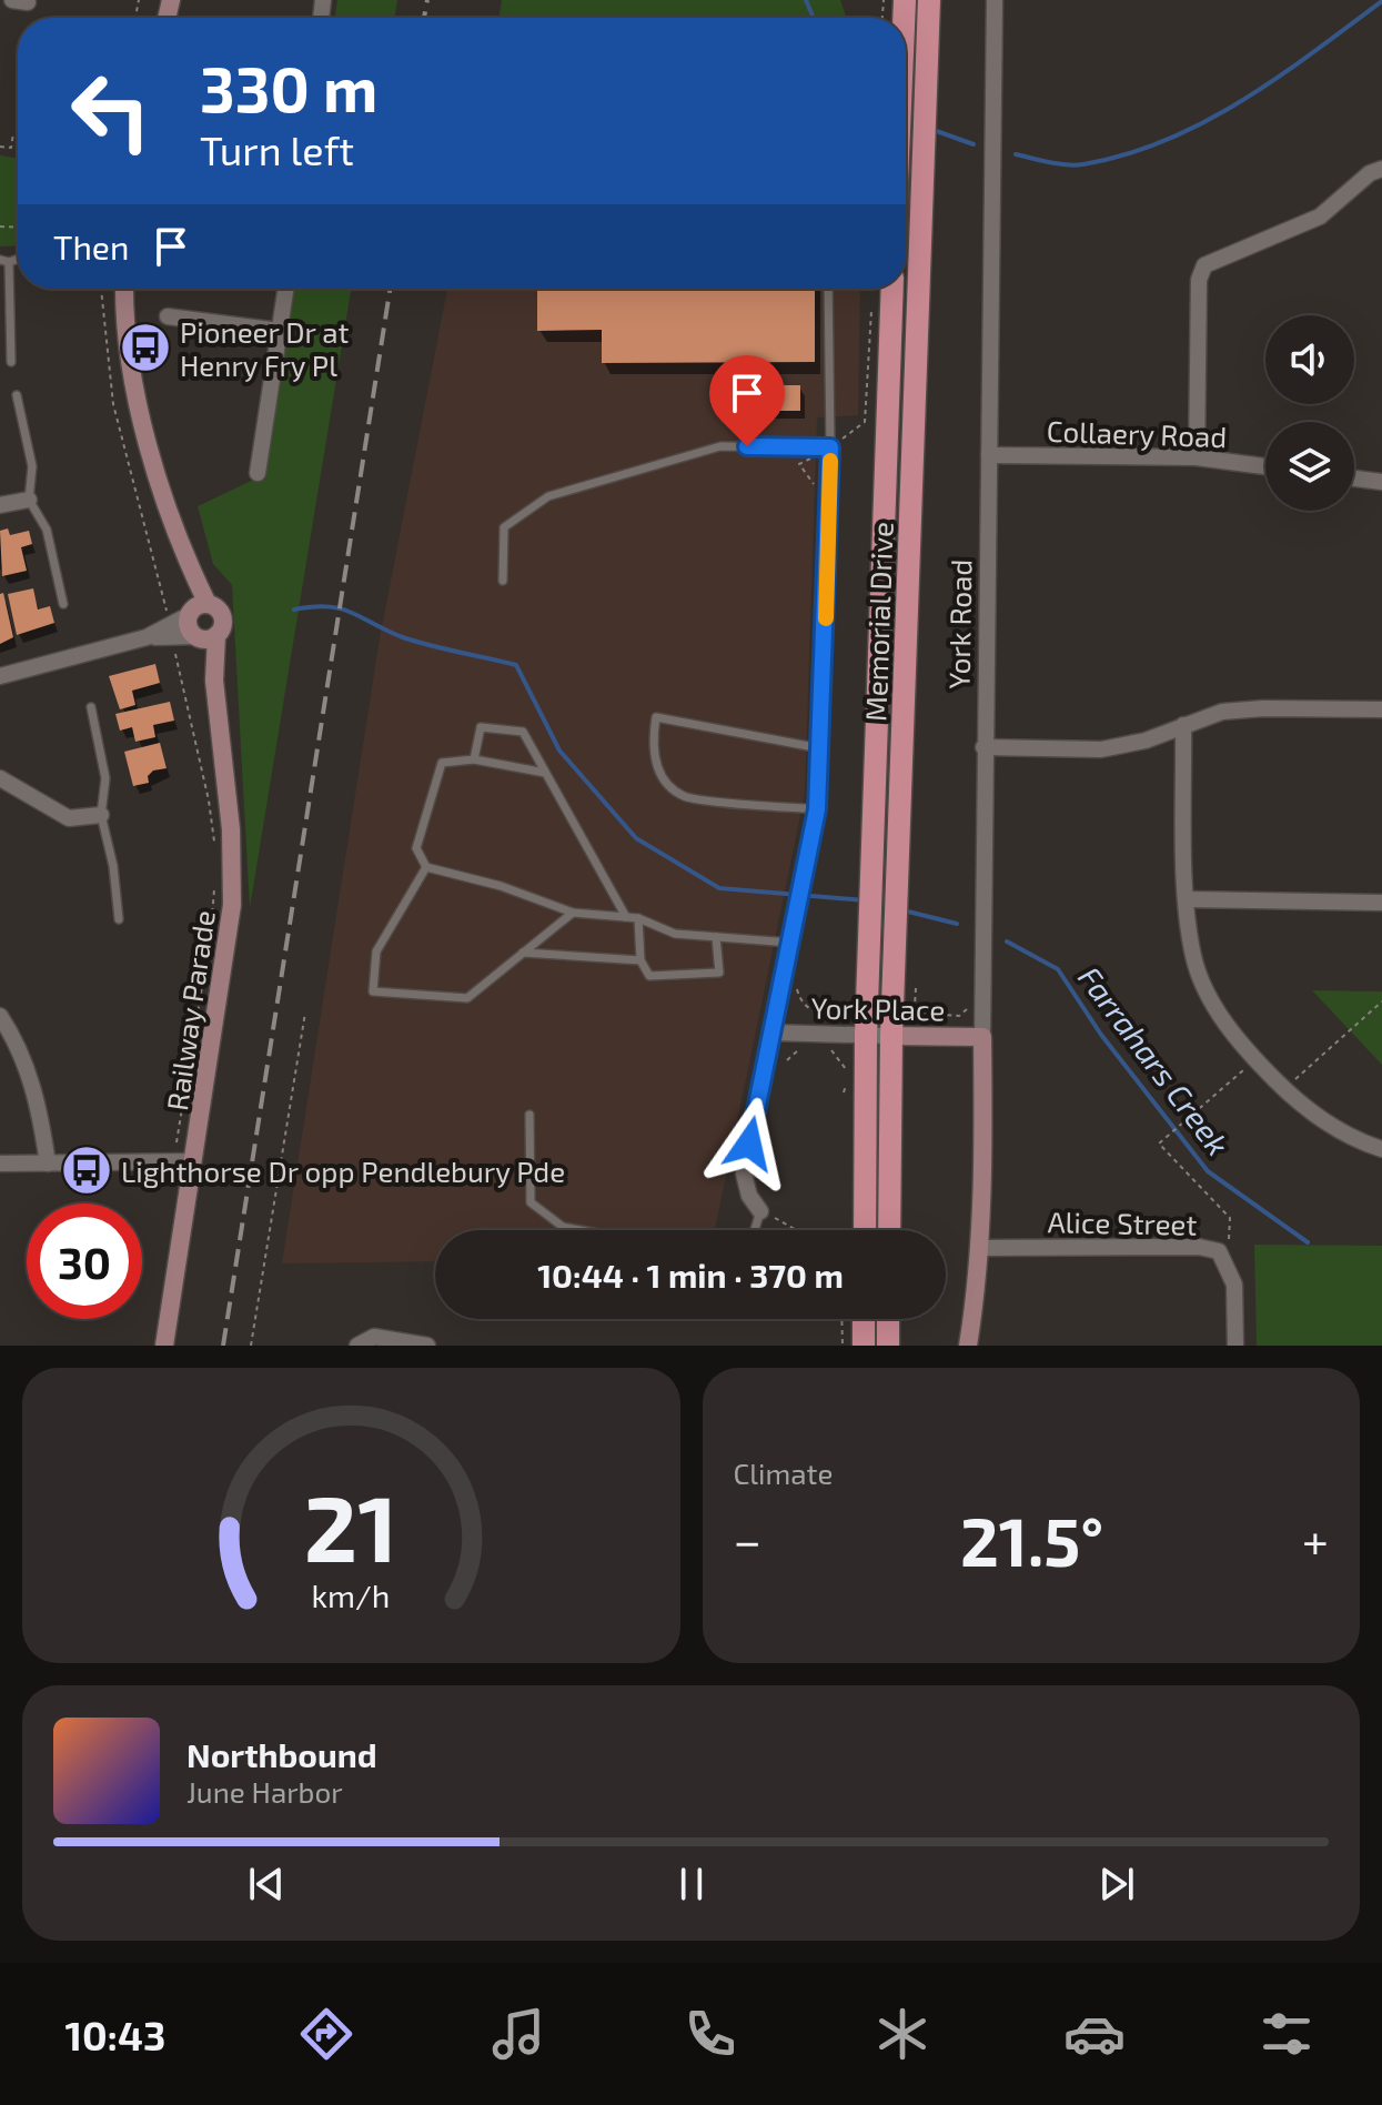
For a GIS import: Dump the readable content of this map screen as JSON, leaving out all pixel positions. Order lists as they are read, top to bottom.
{
  "streets": {
    "main road": [
      "Memorial Drive",
      "York Road",
      "York Place",
      "Railway Parade"
    ],
    "street": ["Collaery Road", "Alice Street"]
  },
  "crossings": [
    ["Collaery Road", "York Road"],
    ["Memorial Drive", "York Place"],
    ["York Road", "York Place"],
    ["York Road", "Alice Street"]
  ],
  "water": ["Farrahars Creek"],
  "places": {
    "bus stop": ["Pioneer Dr at Henry Fry Pl", "Lighthorse Dr opp Pendlebury Pde"]
  },
  "page": {
    "turn": ["330 m", "Turn left"],
    "then": "Then",
    "limit": "30",
    "trip": "10:44 · 1 min · 370 m",
    "tile": "Climate",
    "heat": ["−", "21.5°", "+"],
    "song": ["Northbound", "June Harbor"],
    "tabs": "10:43",
    "gauge": ["21", "km/h"]
  }
}
